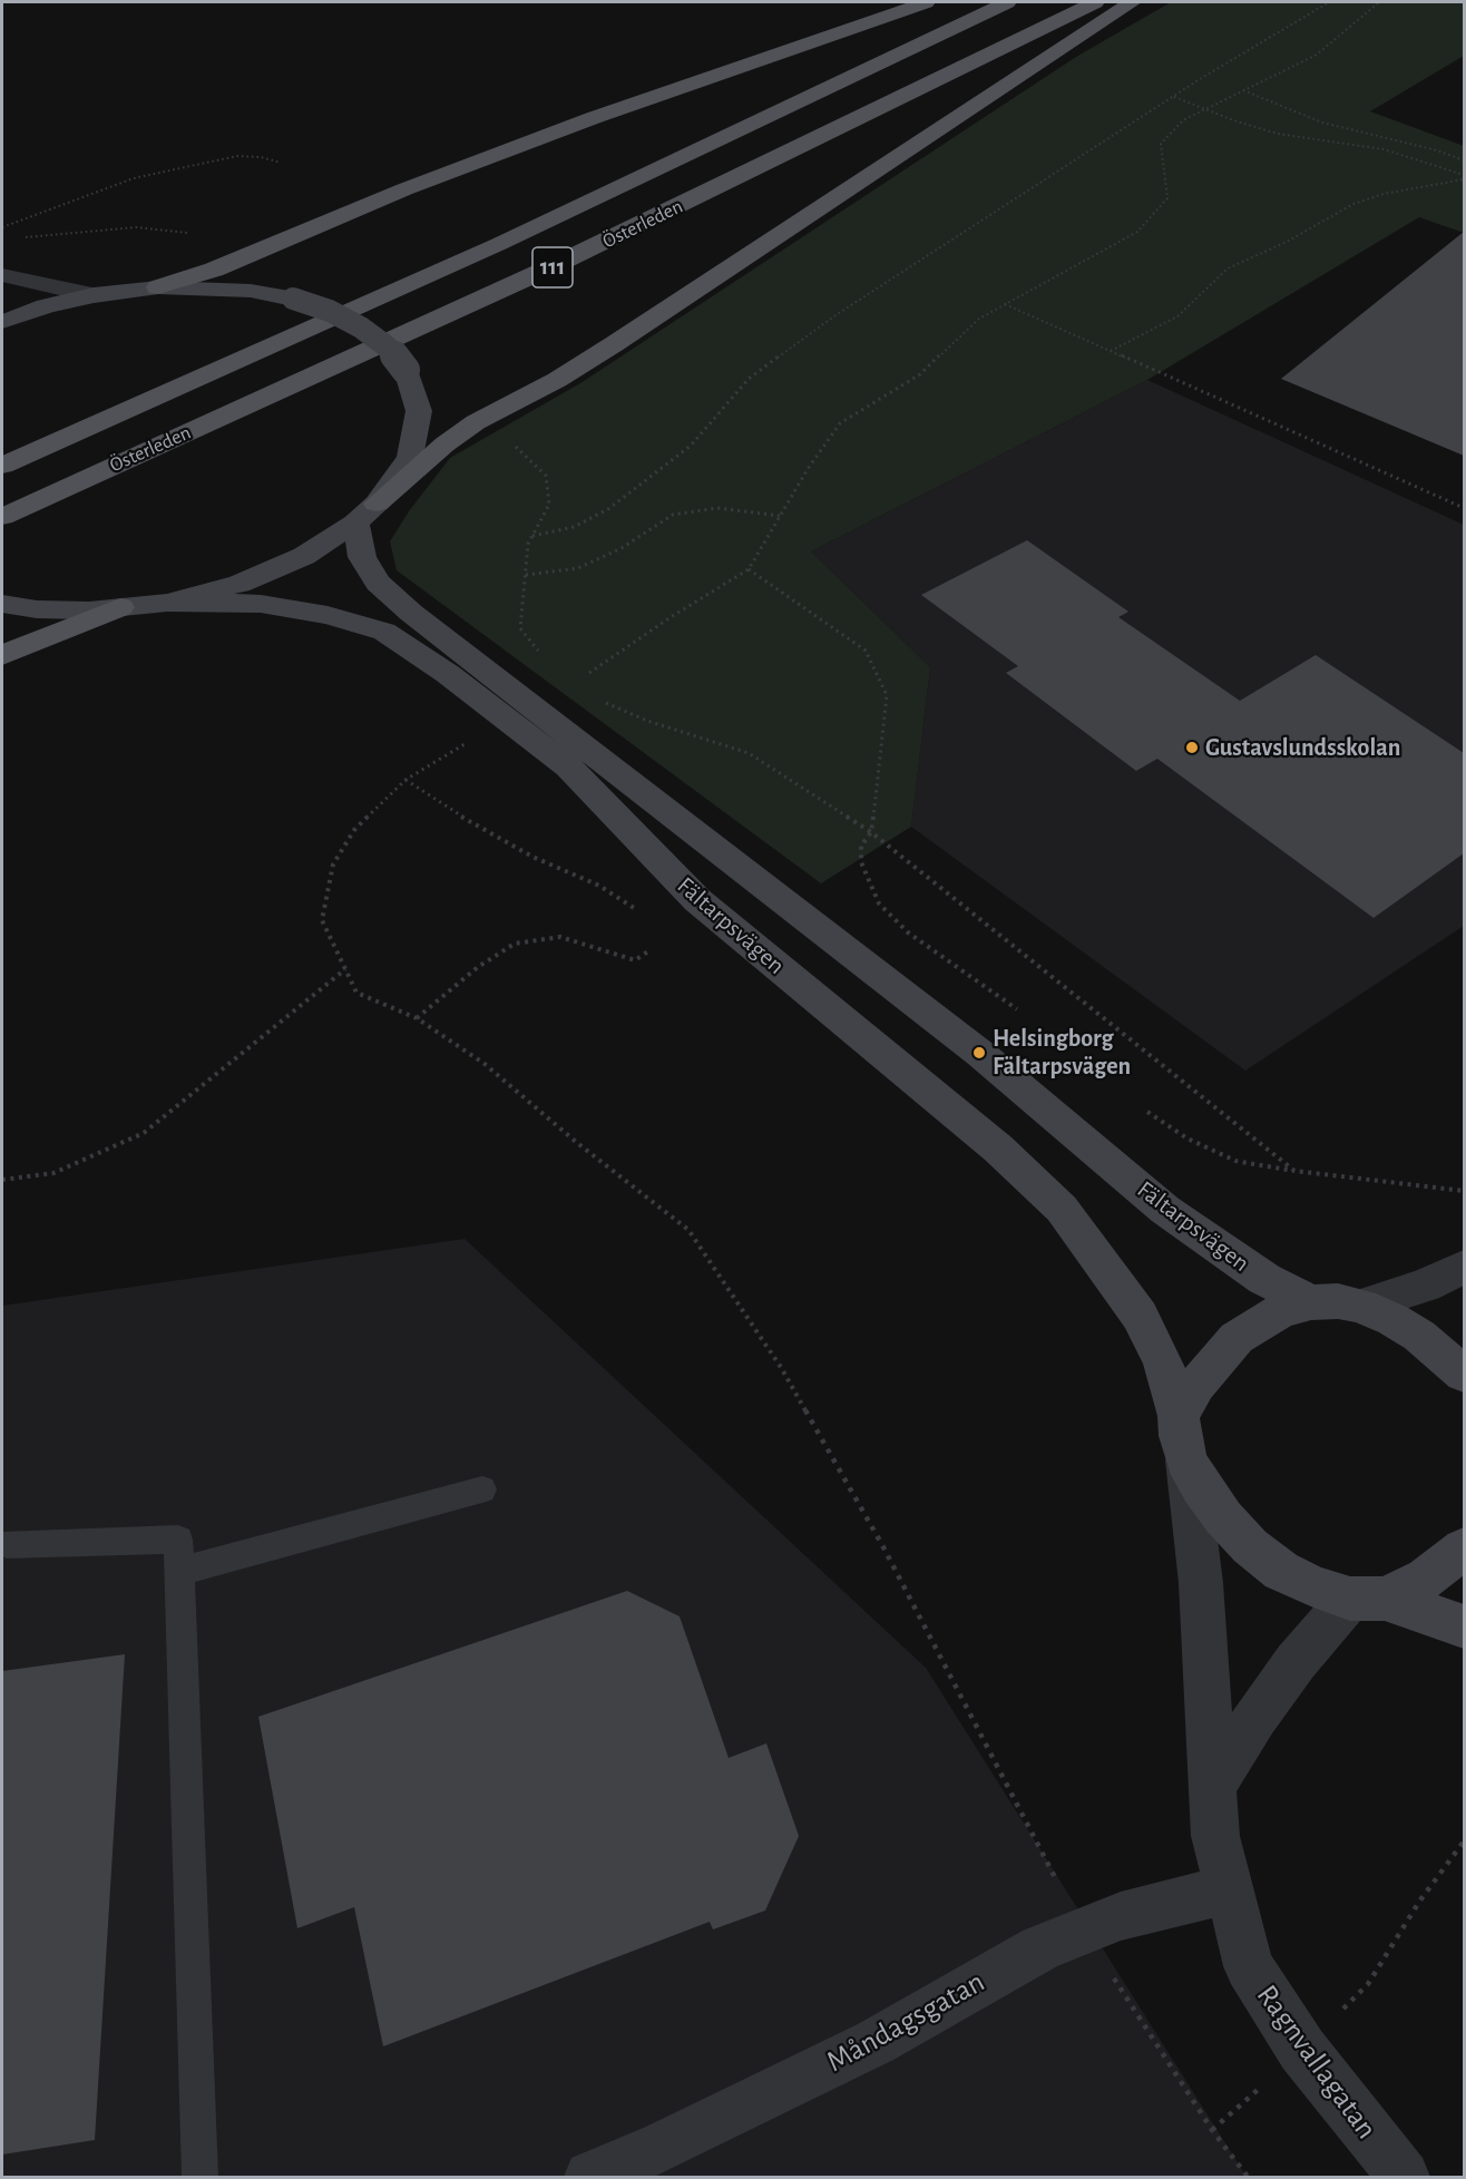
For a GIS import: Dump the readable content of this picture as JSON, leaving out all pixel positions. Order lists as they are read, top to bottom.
{
  "streets": {
    "main road": ["Österleden", "111", "Fältarpsvägen"],
    "street": ["Måndagsgatan", "Ragnvallagatan"]
  },
  "crossings": [
    ["Fältarpsvägen", "Ragnvallagatan"],
    ["Måndagsgatan", "Ragnvallagatan"]
  ],
  "places": ["Gustavslundsskolan", "Helsingborg Fältarpsvägen"]
}
